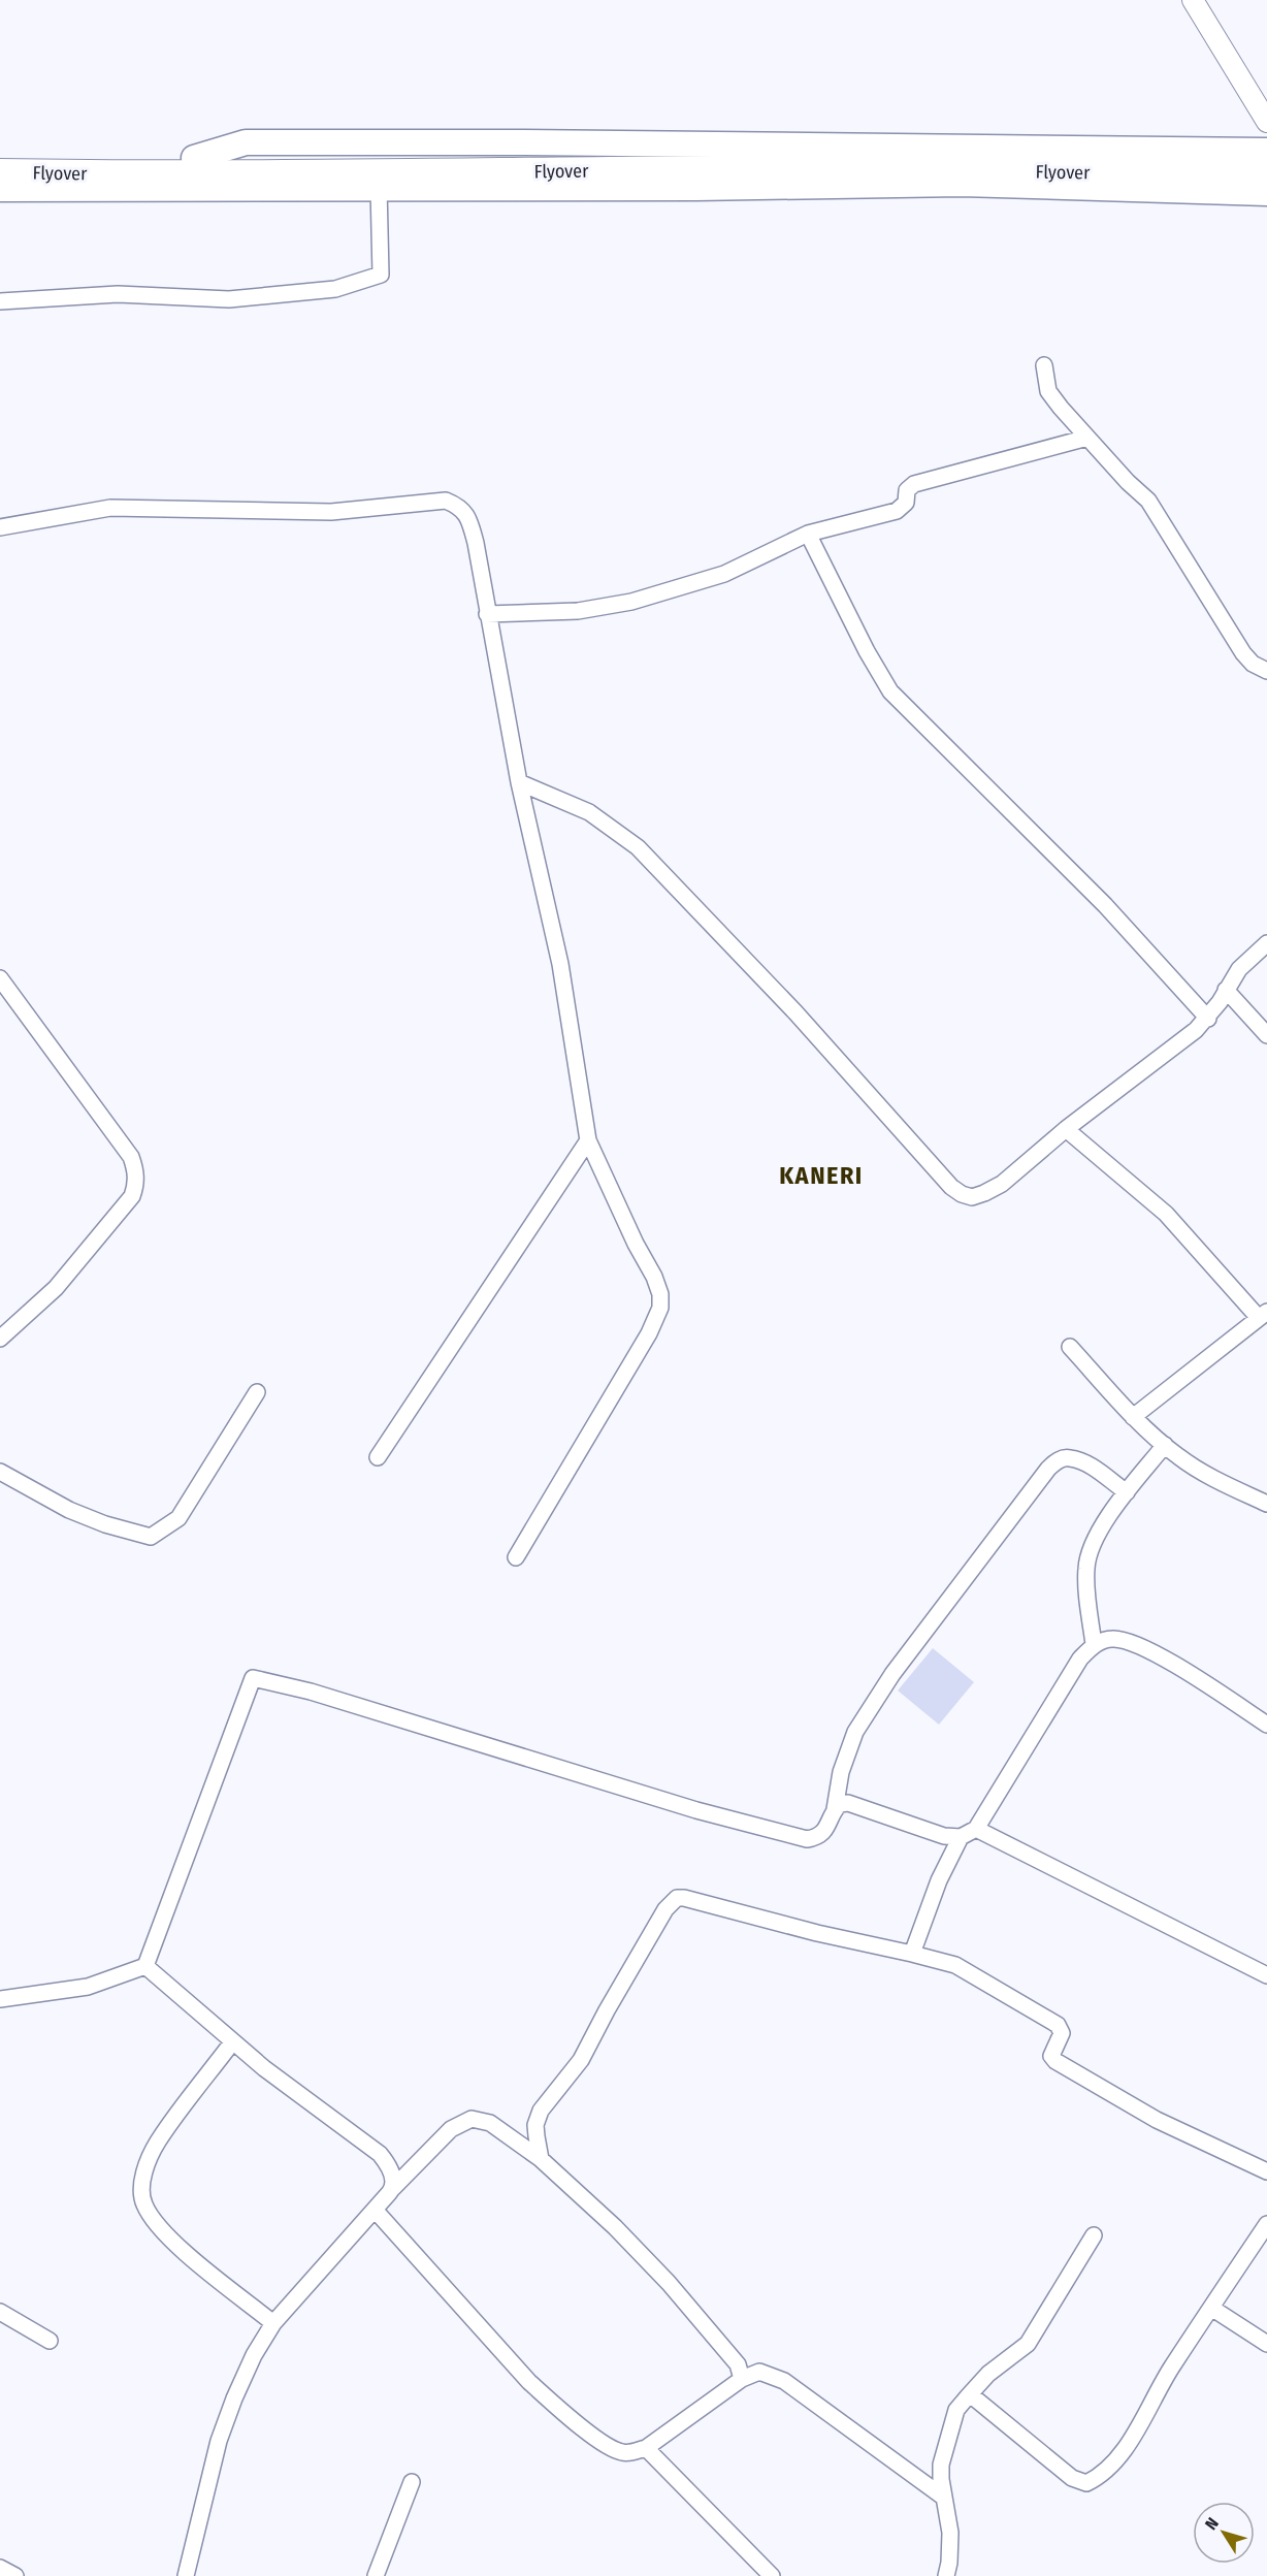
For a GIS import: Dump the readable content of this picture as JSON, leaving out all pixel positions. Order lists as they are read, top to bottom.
{
  "streets": {
    "highway": ["Flyover"]
  },
  "districts": ["KANERI"],
  "north": "top left"
}
